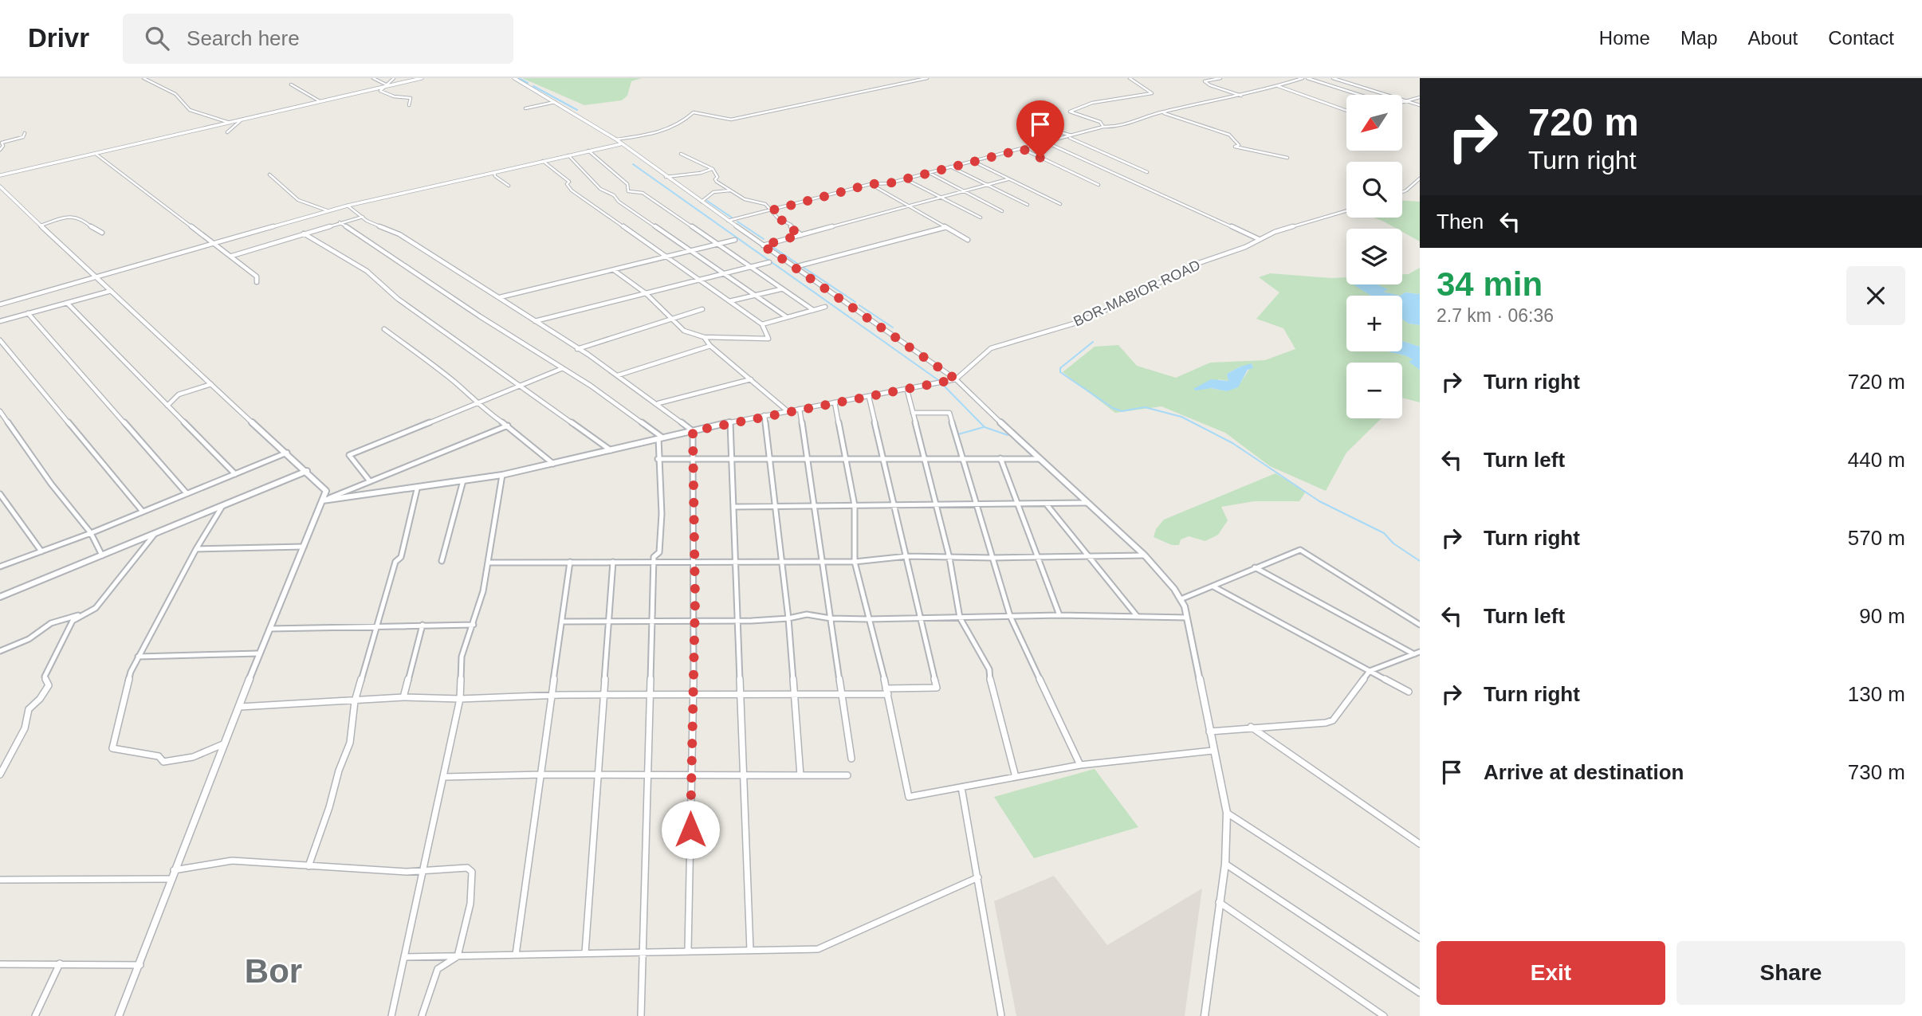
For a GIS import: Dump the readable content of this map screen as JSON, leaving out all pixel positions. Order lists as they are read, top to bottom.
{
  "streets": {
    "street": ["BOR-MABIOR ROAD"]
  },
  "districts": ["Bor"],
  "north": "bottom left",
  "page": {
    "header": "Drivr",
    "search": "Search here",
    "nav": [
      "Home",
      "Map",
      "About",
      "Contact"
    ],
    "turn": ["720 m", "Turn right"],
    "map_buttons": ["+", "−"],
    "then": "Then",
    "heading": ["34 min", "2.7 km · 06:36"],
    "list": [
      {
        "name": "Turn right",
        "value": "720 m"
      },
      {
        "name": "Turn left",
        "value": "440 m"
      },
      {
        "name": "Turn right",
        "value": "570 m"
      },
      {
        "name": "Turn left",
        "value": "90 m"
      },
      {
        "name": "Turn right",
        "value": "130 m"
      },
      {
        "name": "Arrive at destination",
        "value": "730 m"
      }
    ],
    "buttons": ["Exit", "Share"]
  }
}
